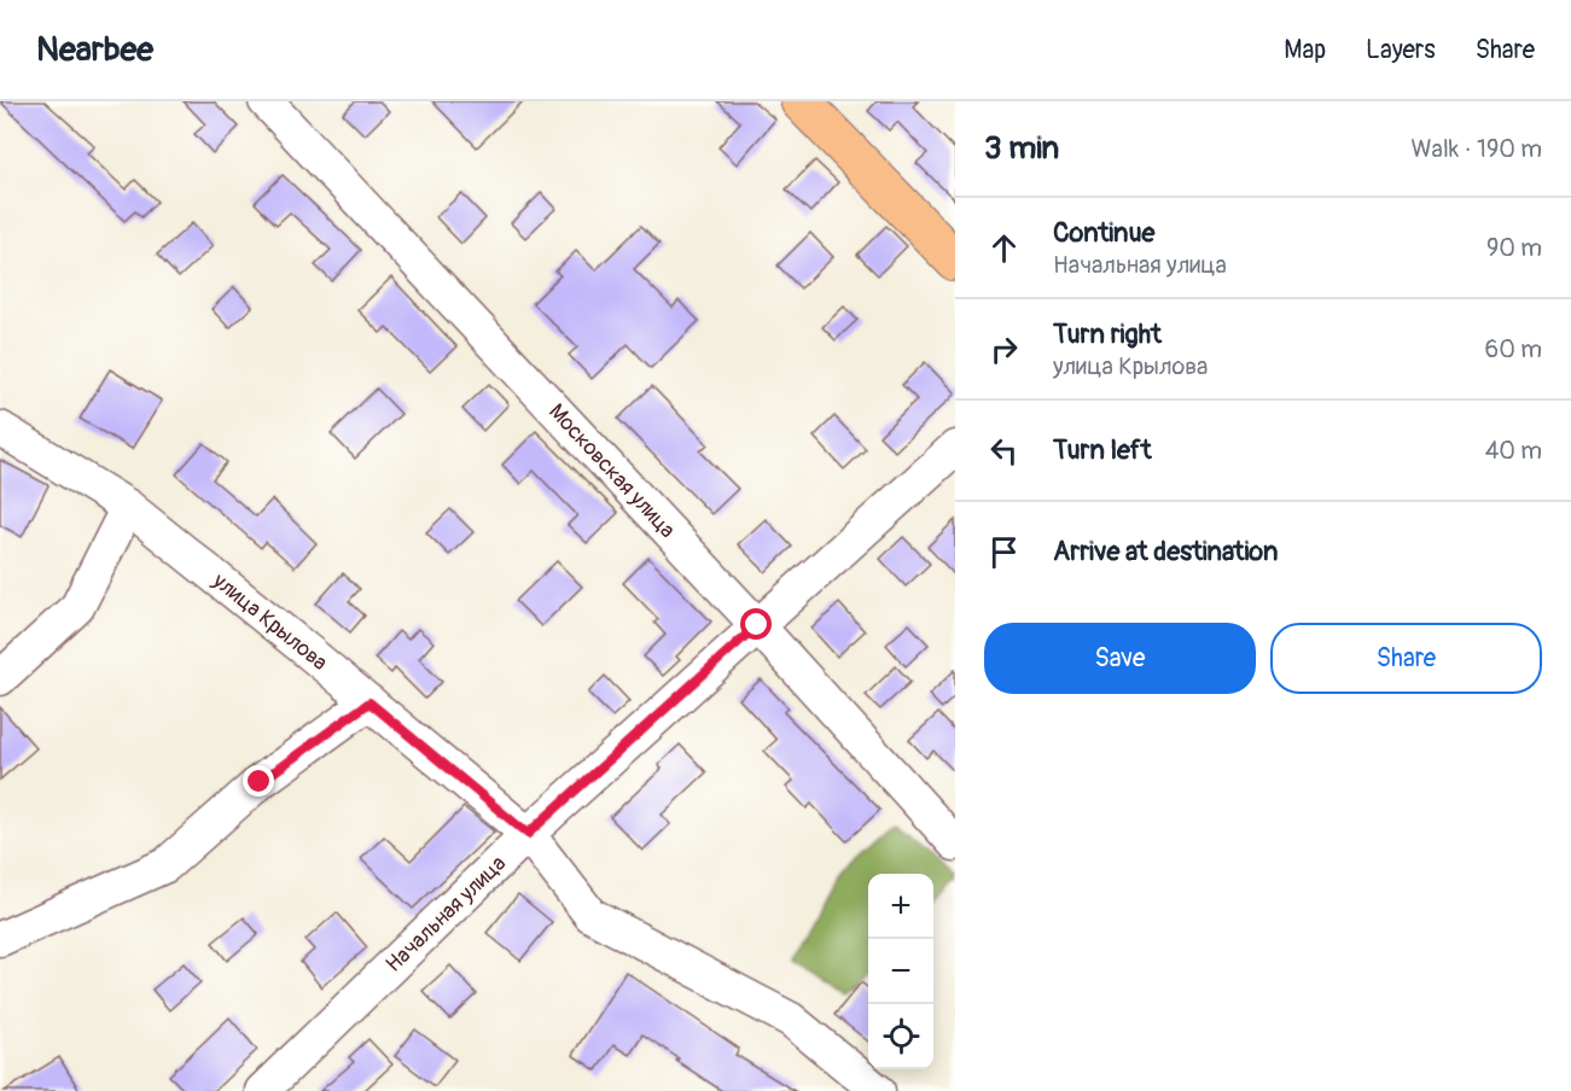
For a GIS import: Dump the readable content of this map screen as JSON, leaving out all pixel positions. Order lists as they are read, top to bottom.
{
  "streets": {
    "street": ["Московская улица", "улица Крылова", "Начальная улица"]
  },
  "crossings": [
    ["Московская улица", "Начальная улица"],
    ["улица Крылова", "Начальная улица"]
  ],
  "page": {
    "header": "Nearbee",
    "nav": ["Map", "Layers", "Share"],
    "heading": ["3 min", "Walk · 190 m"],
    "list": [
      ["Continue", "Начальная улица", "90 m"],
      ["Turn right", "улица Крылова", "60 m"],
      ["Turn left", "40 m"],
      "Arrive at destination"
    ],
    "buttons": ["Save", "Share"],
    "map_buttons": ["+", "−"]
  }
}
